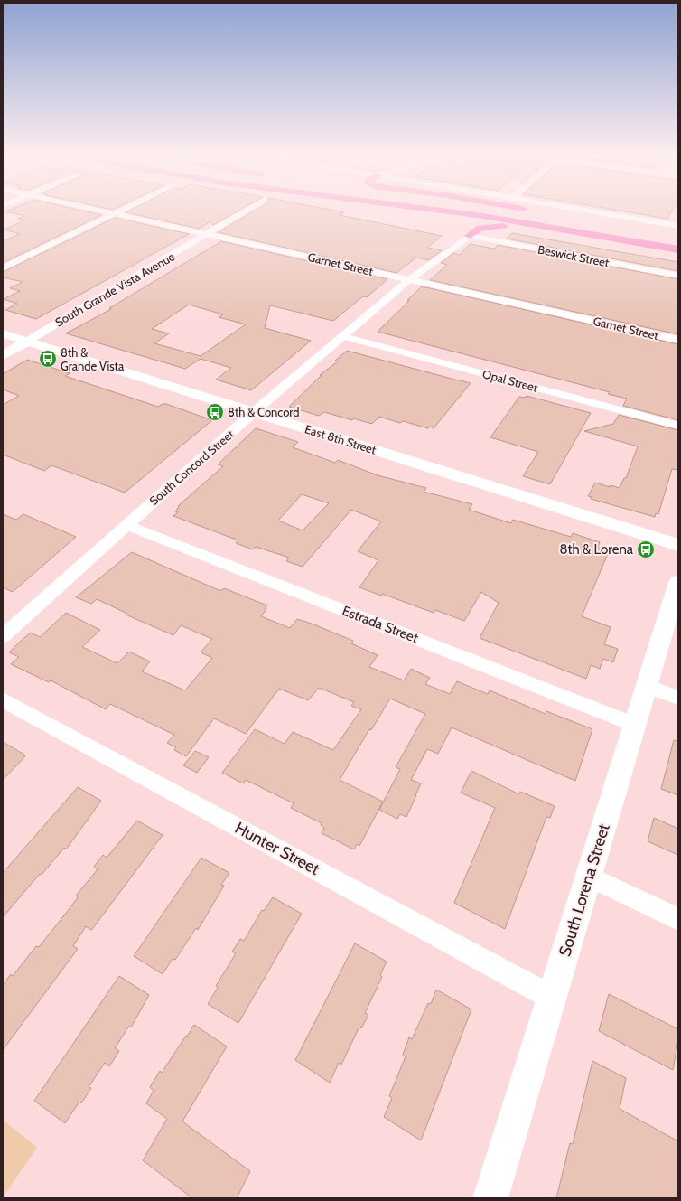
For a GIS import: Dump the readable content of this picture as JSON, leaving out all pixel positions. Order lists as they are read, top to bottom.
{
  "streets": {
    "main road": ["South Grande Vista Avenue", "East 8th Street", "South Lorena Street"],
    "street": [
      "Beswick Street",
      "Garnet Street",
      "Opal Street",
      "South Concord Street",
      "Estrada Street",
      "Hunter Street"
    ]
  },
  "crossings": [
    ["Beswick Street", "South Concord Street"],
    ["Garnet Street", "South Grande Vista Avenue"],
    ["Garnet Street", "South Concord Street"],
    ["South Grande Vista Avenue", "East 8th Street"],
    ["Opal Street", "South Concord Street"],
    ["East 8th Street", "South Concord Street"],
    ["South Concord Street", "Estrada Street"],
    ["Estrada Street", "South Lorena Street"],
    ["Hunter Street", "South Lorena Street"]
  ],
  "places": {
    "bus stop": ["8th & Grande Vista", "8th & Concord", "8th & Lorena"]
  }
}
